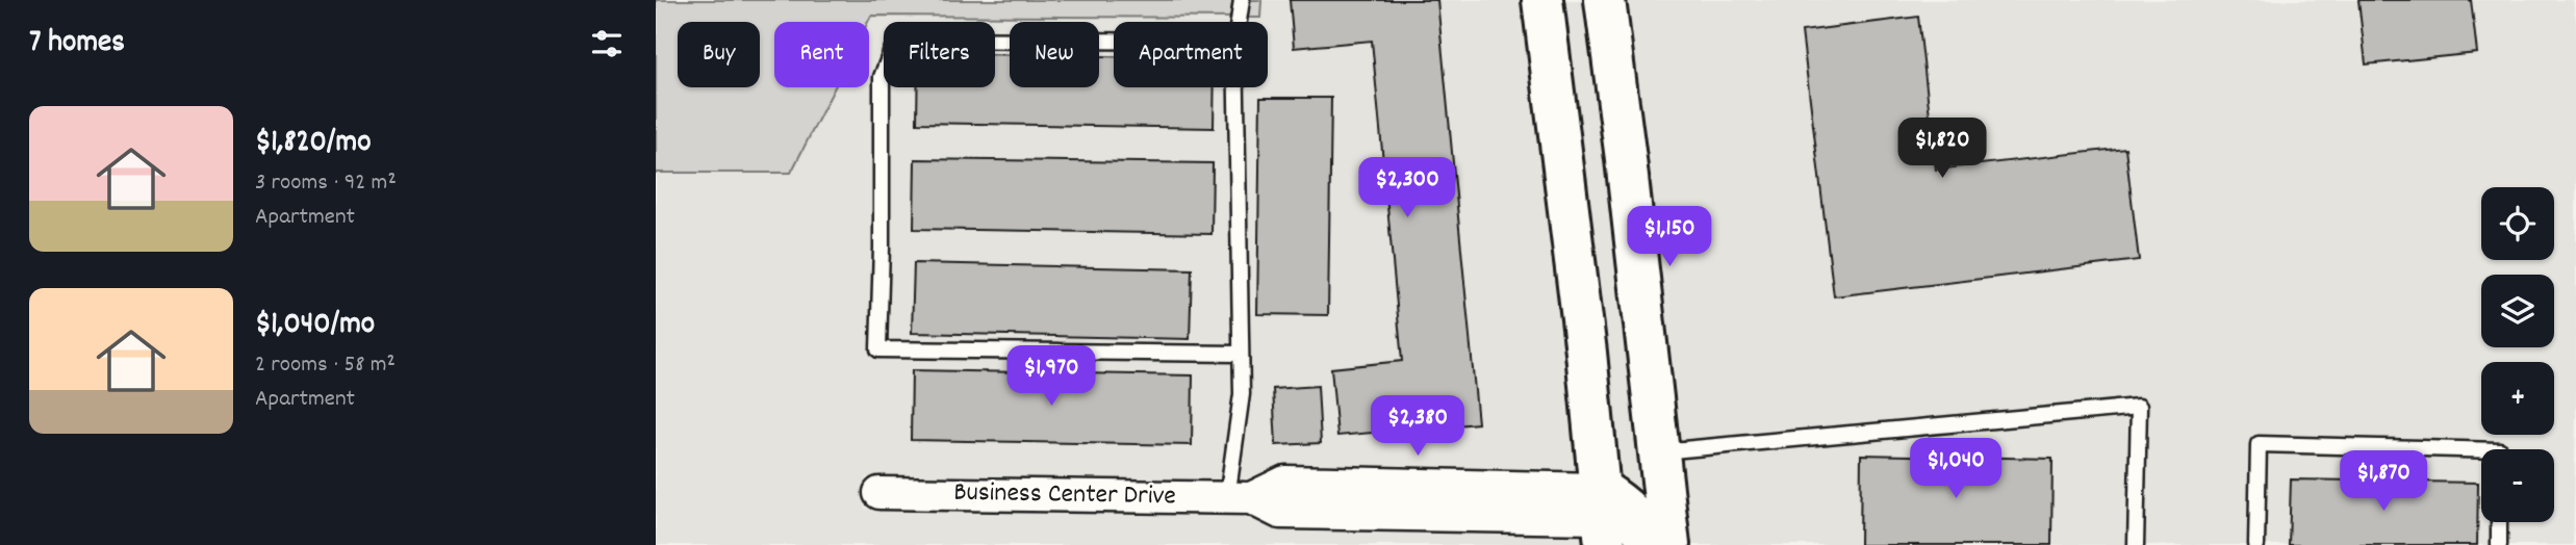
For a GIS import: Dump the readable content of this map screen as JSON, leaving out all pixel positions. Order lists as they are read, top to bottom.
{
  "streets": {
    "street": ["Business Center Drive"]
  },
  "page": {
    "heading": "7 homes",
    "chip": [
      "Buy",
      "Rent",
      "Filters",
      "New",
      "Apartment"
    ],
    "list": [
      {
        "name": "$1,820/mo",
        "note": "3 rooms · 92 m² · Apartment"
      },
      {
        "name": "$1,040/mo",
        "note": "2 rooms · 58 m² · Apartment"
      }
    ],
    "price": [
      "$1,820",
      "$2,300",
      "$1,150",
      "$1,970",
      "$2,380",
      "$1,040",
      "$1,870"
    ],
    "map_buttons": ["+", "−"]
  }
}
